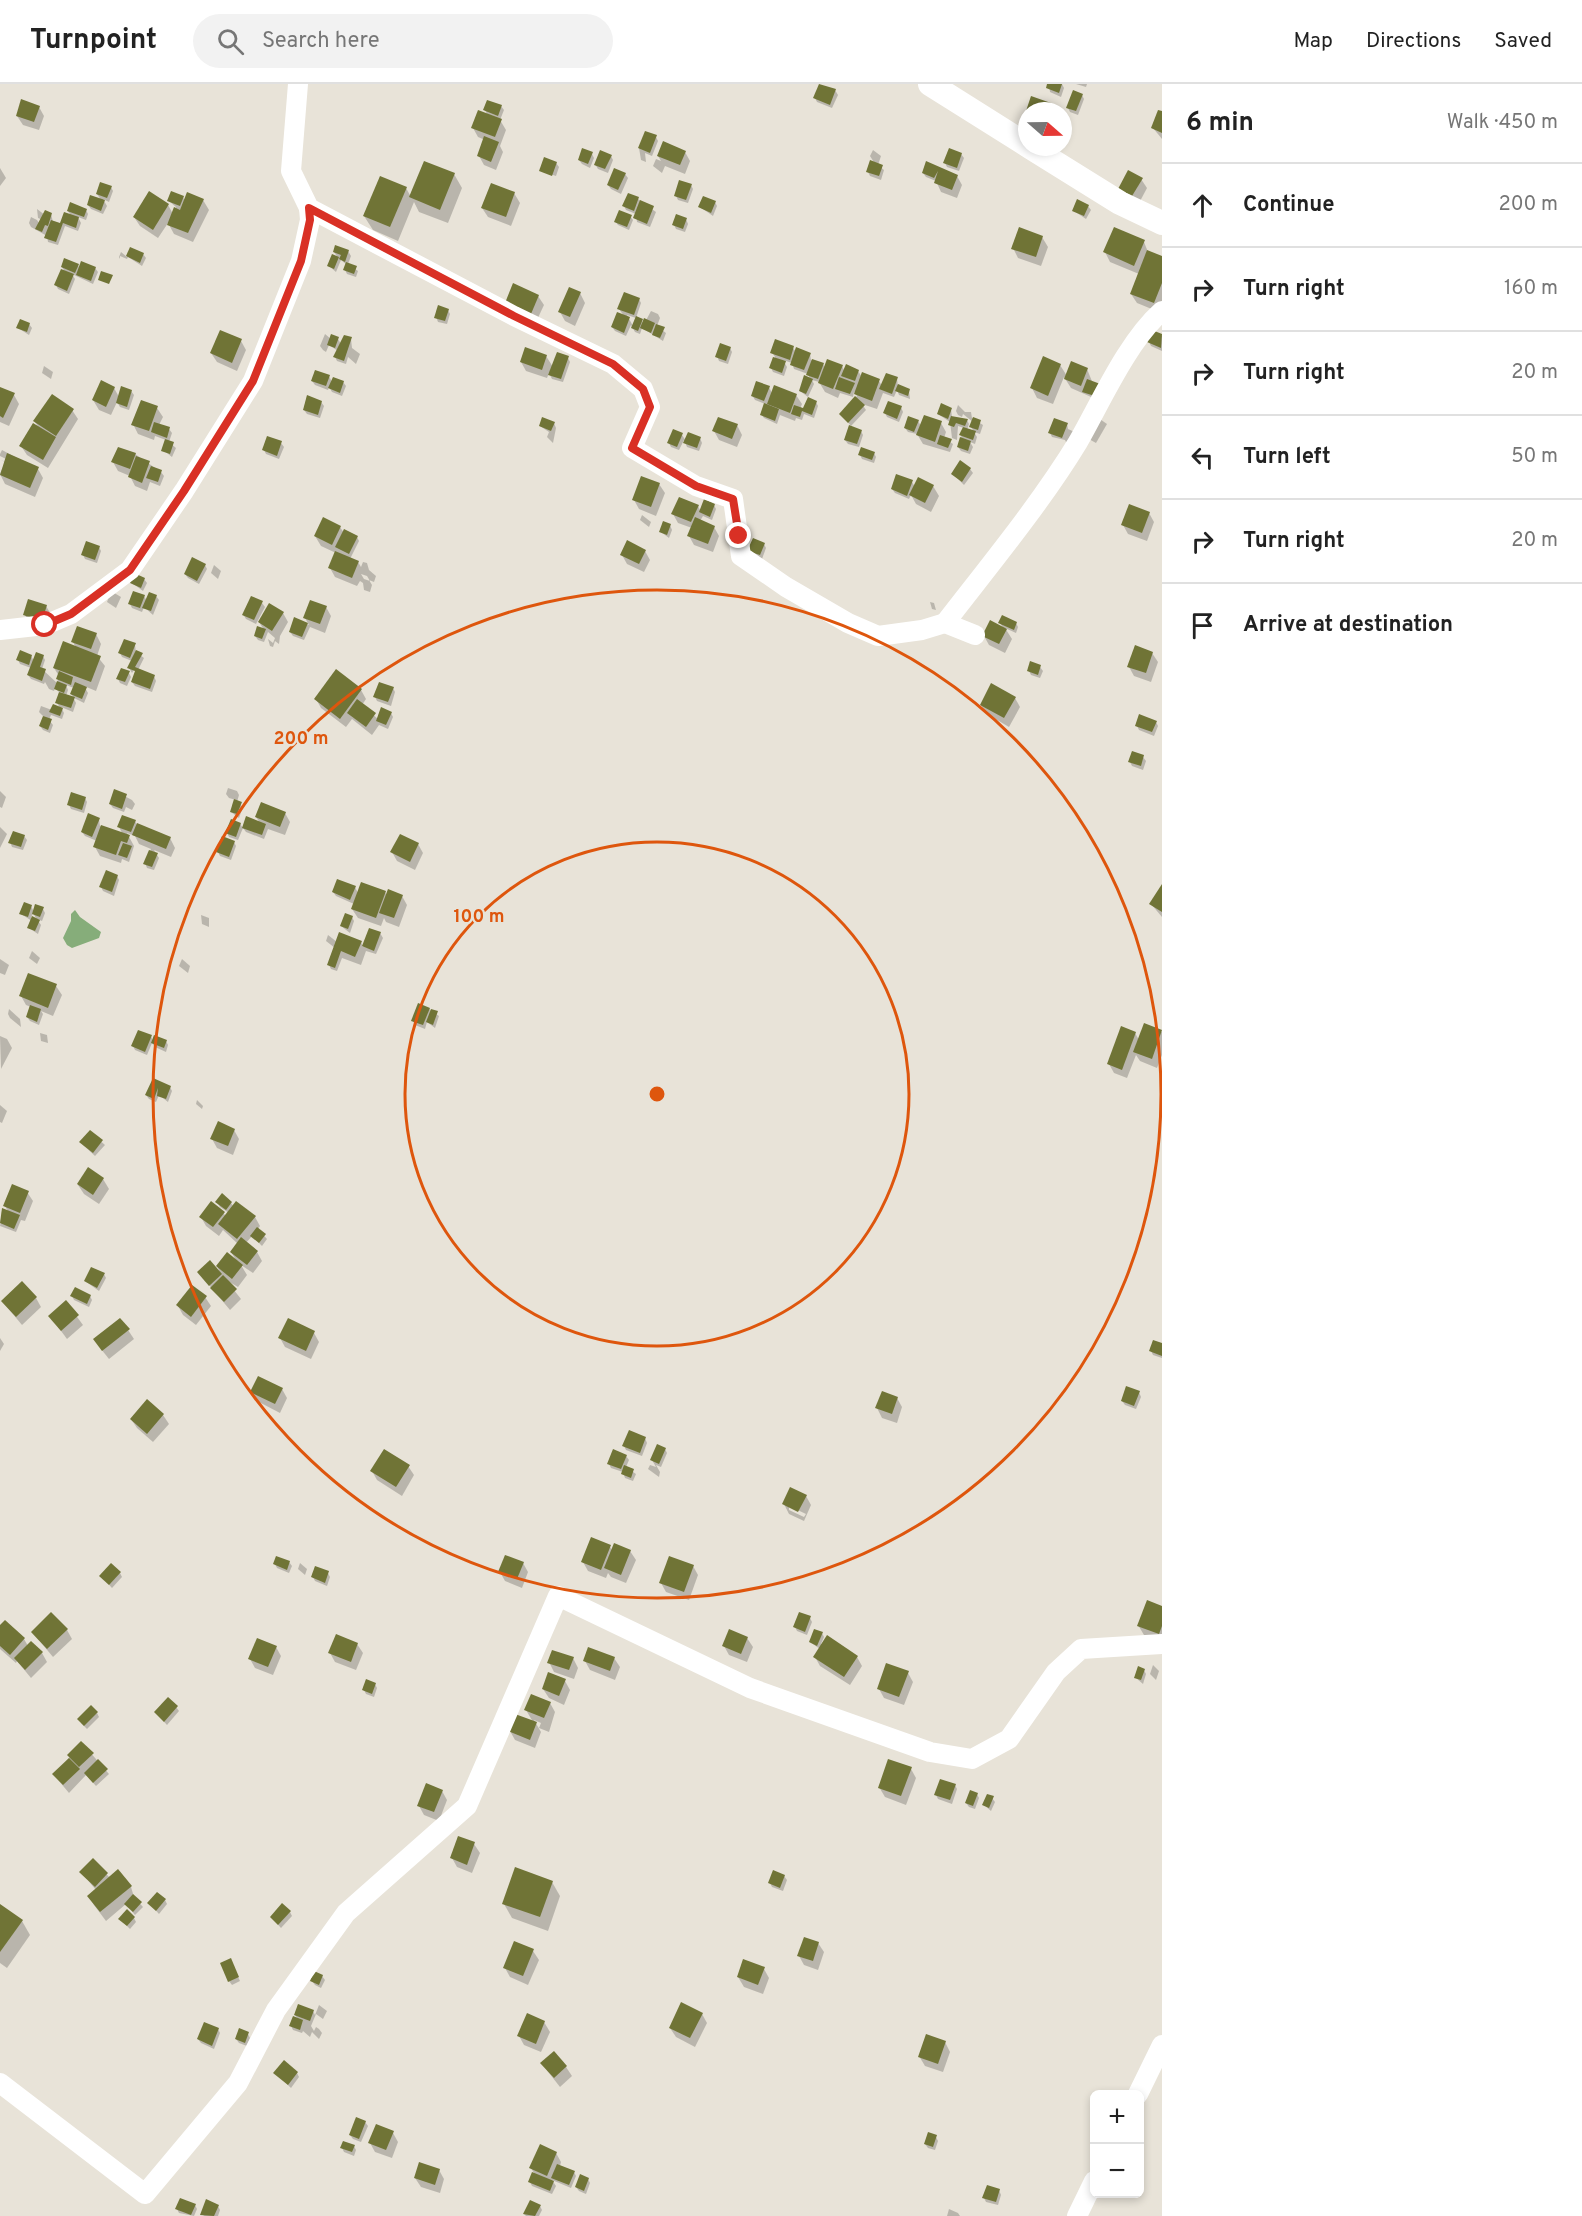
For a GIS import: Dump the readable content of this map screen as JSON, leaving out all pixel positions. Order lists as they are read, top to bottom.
{
  "north": "right",
  "page": {
    "header": "Turnpoint",
    "search": "Search here",
    "nav": ["Map", "Directions", "Saved"],
    "heading": ["6 min", "Walk · 450 m"],
    "list": [
      ["Continue", "200 m"],
      ["Turn right", "160 m"],
      ["Turn right", "20 m"],
      ["Turn left", "50 m"],
      ["Turn right", "20 m"],
      "Arrive at destination"
    ],
    "map_buttons": ["+", "−"]
  },
  "rings": ["200 m", "100 m"]
}
